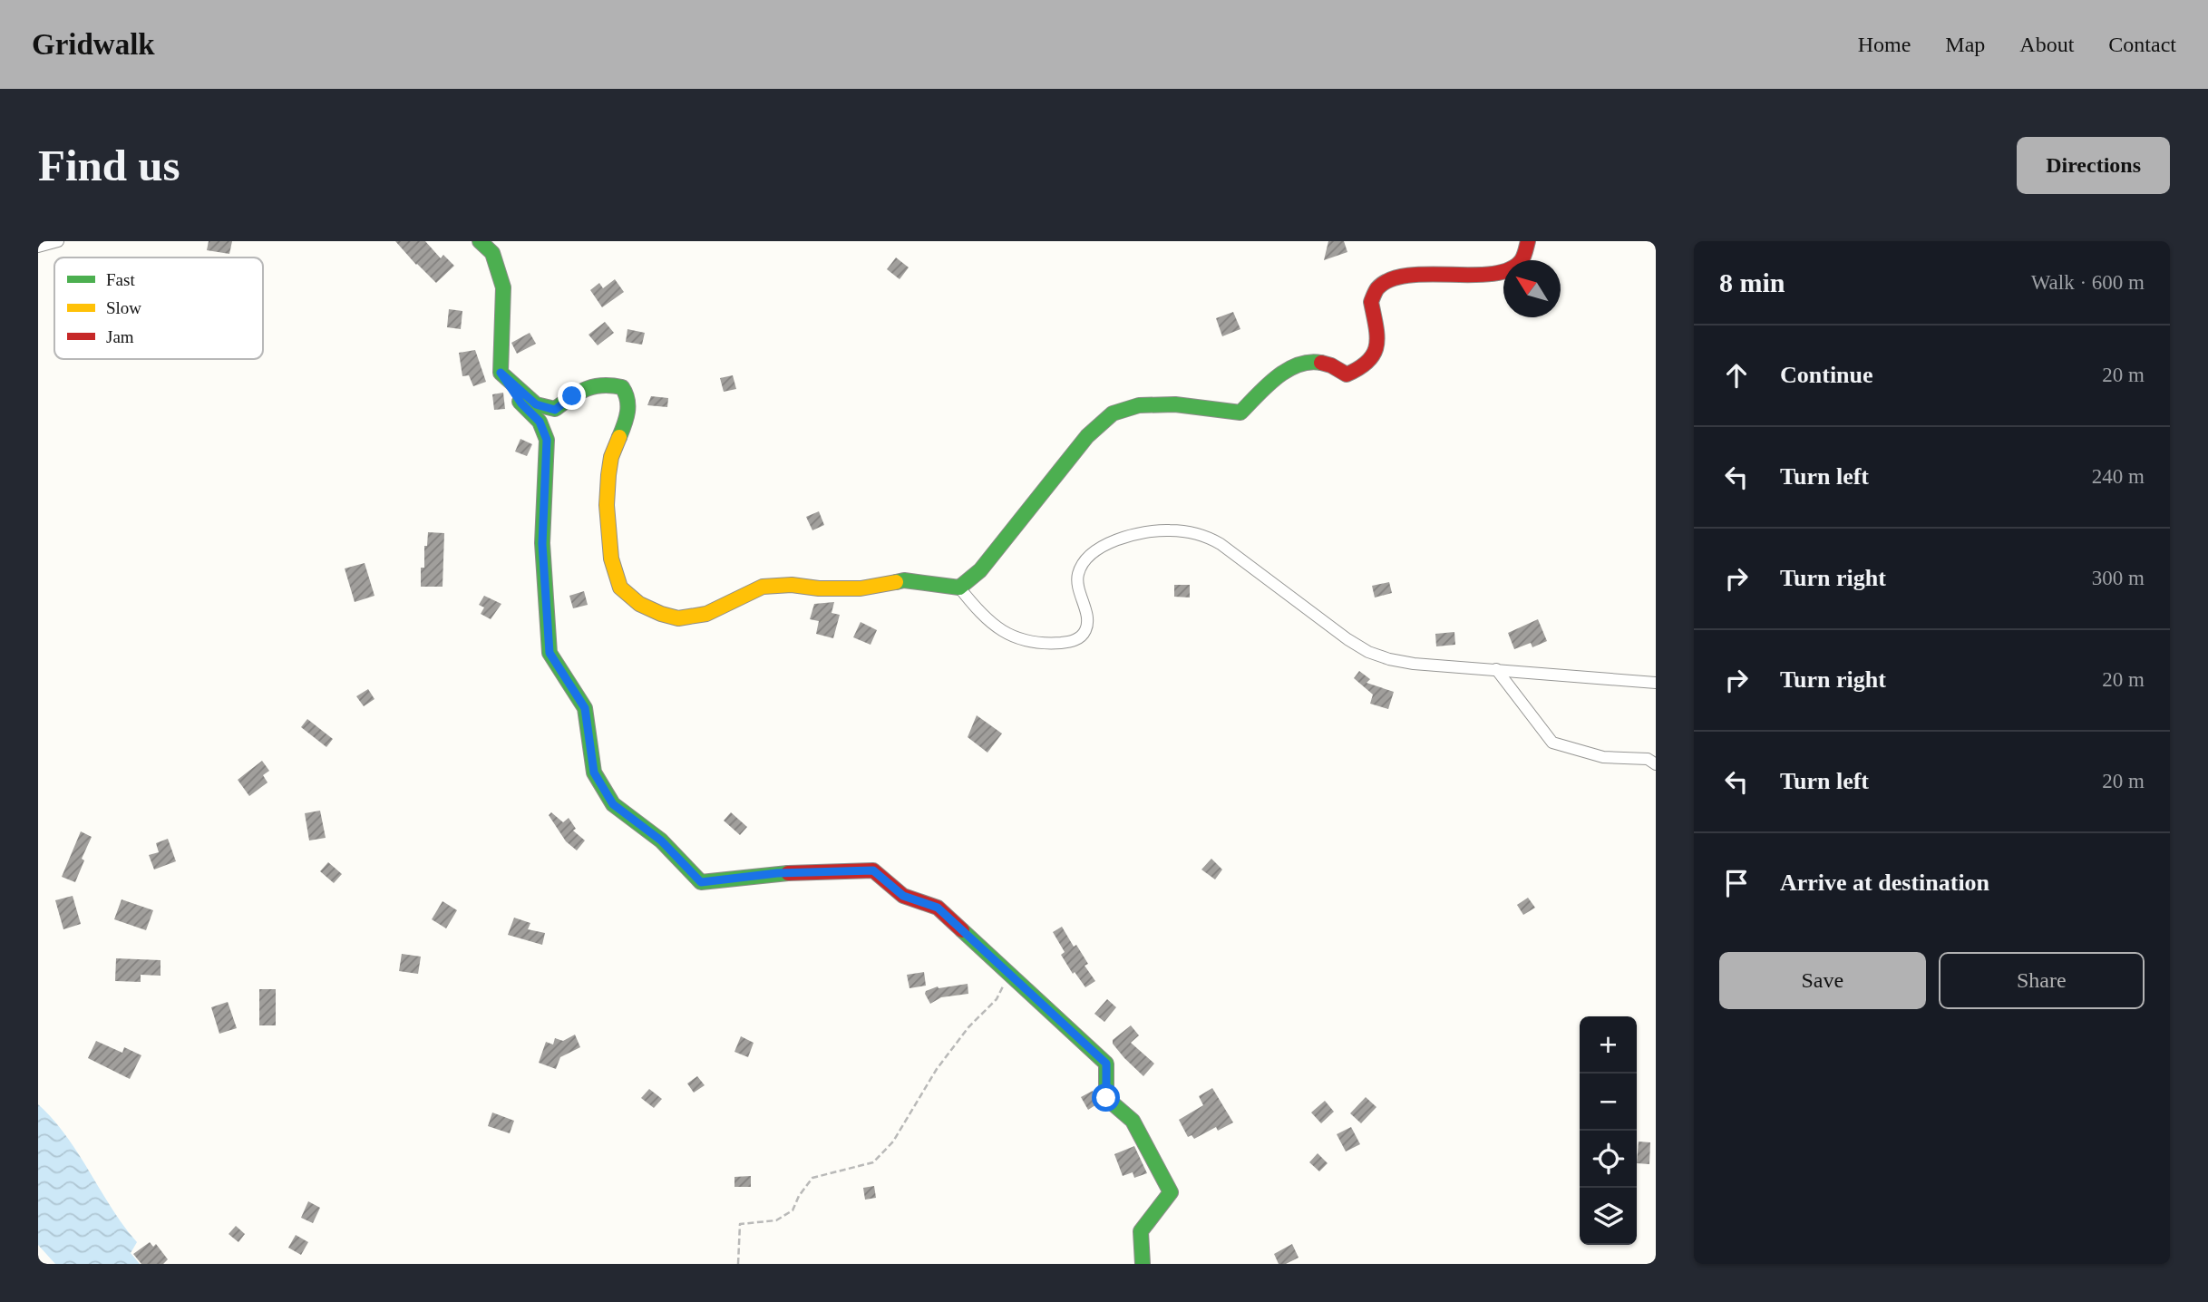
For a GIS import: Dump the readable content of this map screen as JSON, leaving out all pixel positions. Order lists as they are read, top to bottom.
{
  "legend": ["Fast", "Slow", "Jam"],
  "north": "top left",
  "page": {
    "header": "Gridwalk",
    "nav": [
      "Home",
      "Map",
      "About",
      "Contact"
    ],
    "buttons": [
      "Directions",
      ["Save", "Share"]
    ],
    "title": "Find us",
    "heading": ["8 min", "Walk · 600 m"],
    "list": [
      ["Continue", "20 m"],
      ["Turn left", "240 m"],
      ["Turn right", "300 m"],
      ["Turn right", "20 m"],
      ["Turn left", "20 m"],
      "Arrive at destination"
    ],
    "map_buttons": ["+", "−"]
  }
}
